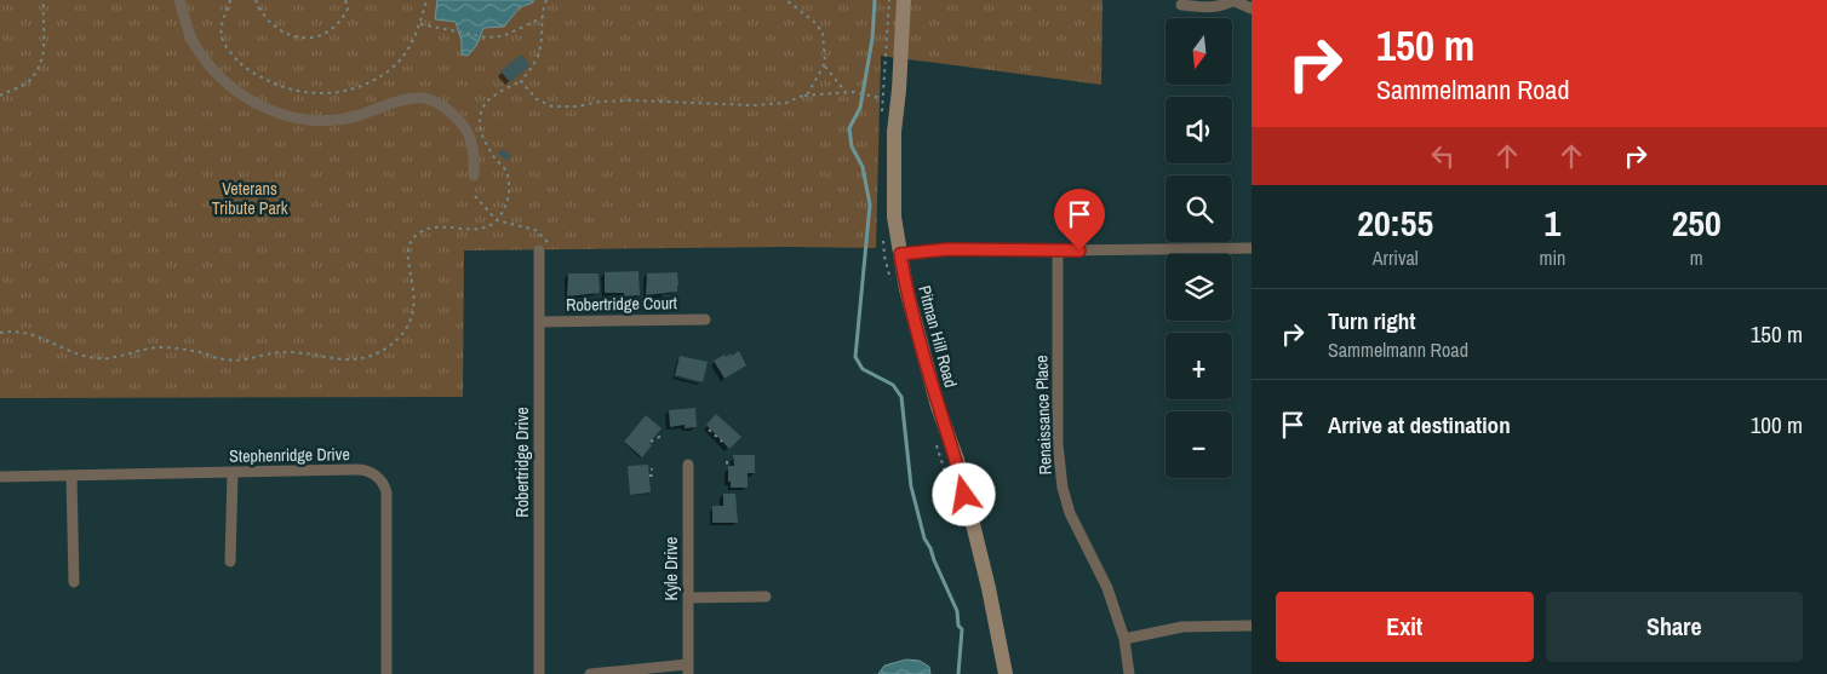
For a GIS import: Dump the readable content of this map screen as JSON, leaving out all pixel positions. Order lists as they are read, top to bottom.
{
  "streets": {
    "main road": ["Pitman Hill Road"],
    "street": [
      "Robertridge Court",
      "Renaissance Place",
      "Stephenridge Drive",
      "Robertridge Drive",
      "Kyle Drive"
    ]
  },
  "crossings": [
    ["Robertridge Court", "Robertridge Drive"]
  ],
  "parks": ["Veterans Tribute Park"],
  "north": "bottom",
  "page": {
    "turn": ["150 m", "Sammelmann Road"],
    "map_buttons": ["+", "−"],
    "eta": [
      "20:55",
      "Arrival",
      "1",
      "min",
      "250",
      "m"
    ],
    "list": [
      {
        "name": "Turn right",
        "note": "Sammelmann Road",
        "value": "150 m"
      },
      {
        "name": "Arrive at destination",
        "value": "100 m"
      }
    ],
    "buttons": ["Exit", "Share"]
  }
}
